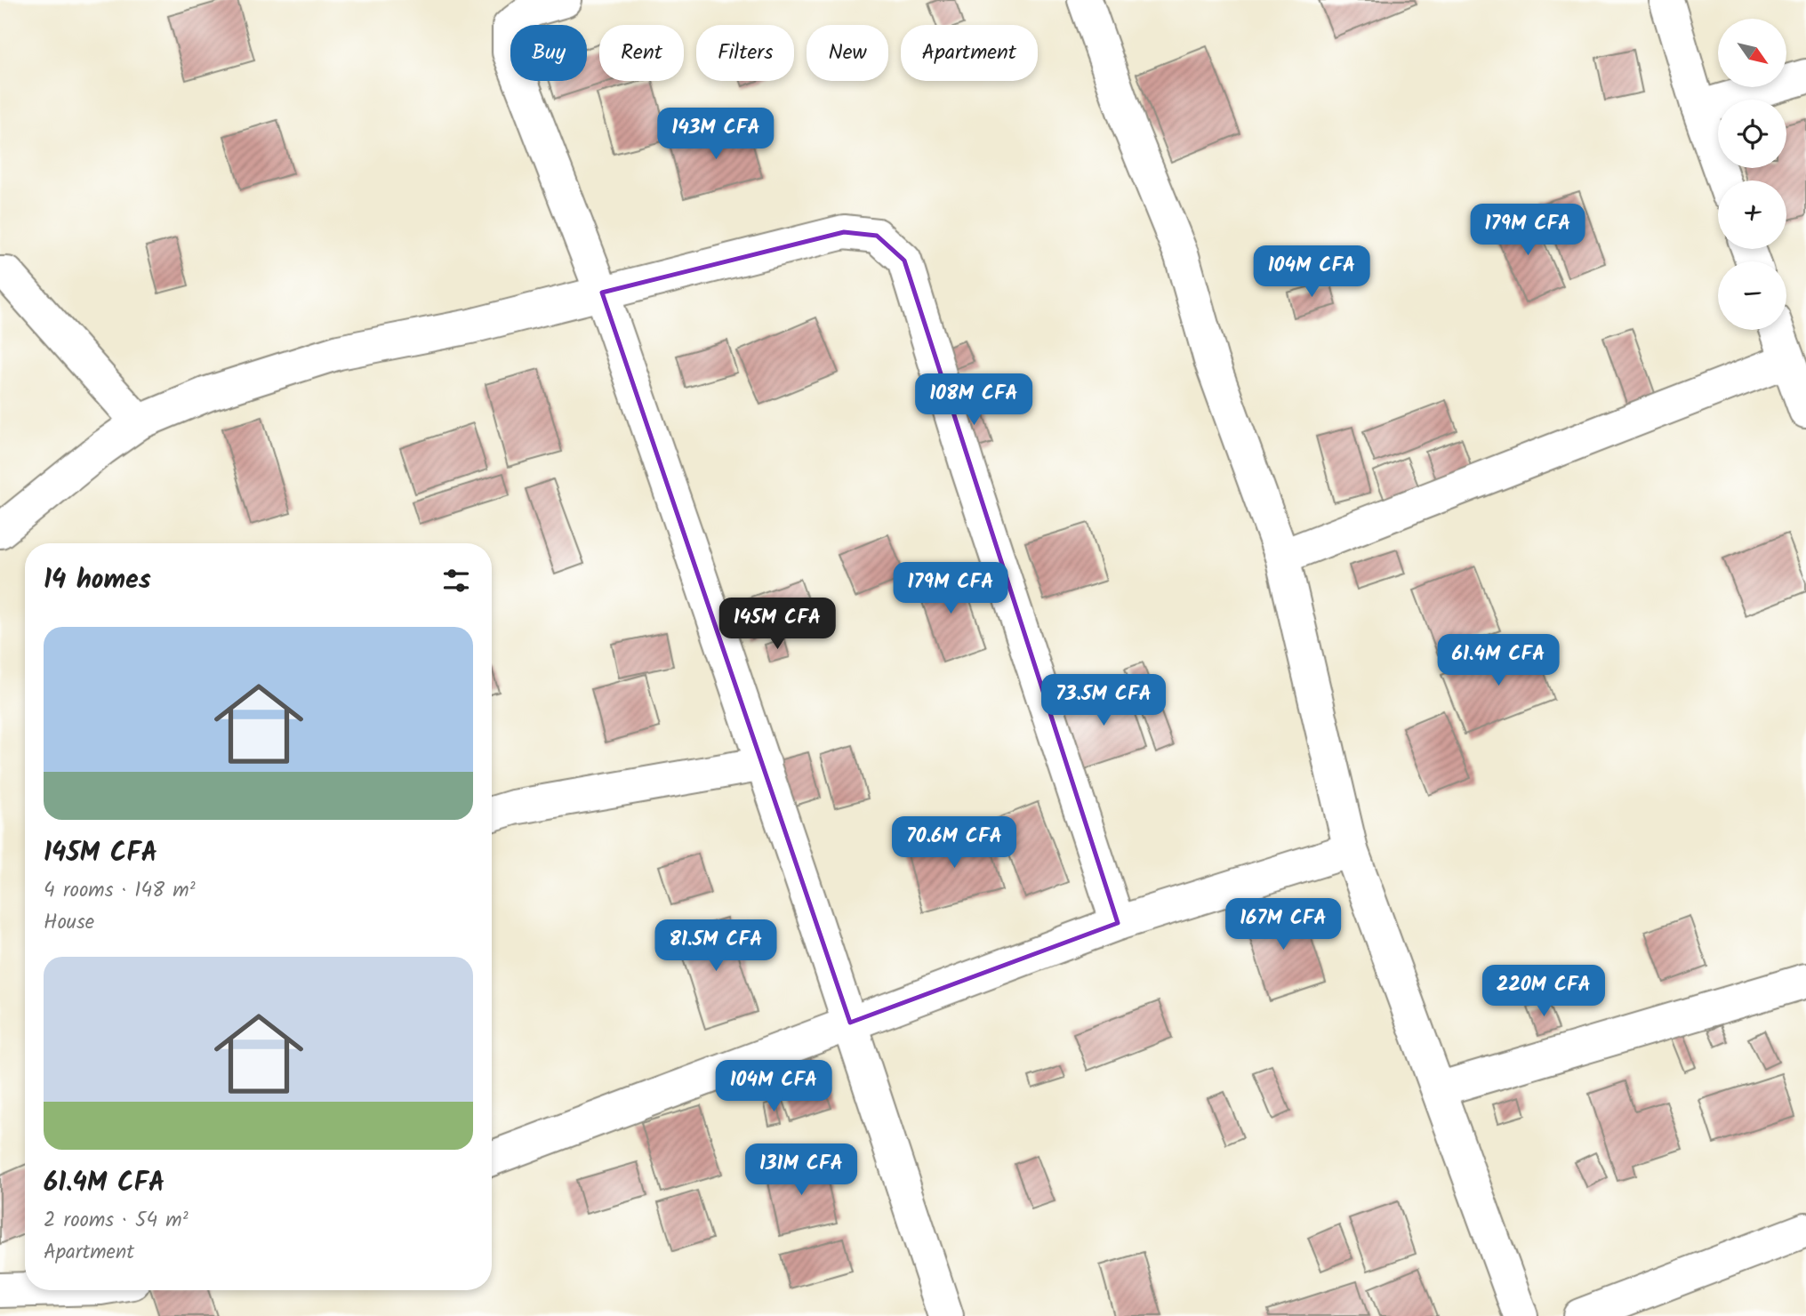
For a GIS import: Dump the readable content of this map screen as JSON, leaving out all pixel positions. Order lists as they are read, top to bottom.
{
  "north": "bottom right",
  "page": {
    "map_buttons": ["+", "−"],
    "chip": [
      "Buy",
      "Rent",
      "Filters",
      "New",
      "Apartment"
    ],
    "price": [
      "143M CFA",
      "179M CFA",
      "104M CFA",
      "108M CFA",
      "179M CFA",
      "145M CFA",
      "61.4M CFA",
      "73.5M CFA",
      "70.6M CFA",
      "167M CFA",
      "81.5M CFA",
      "220M CFA",
      "104M CFA",
      "131M CFA"
    ],
    "heading": "14 homes",
    "list": [
      {
        "name": "145M CFA",
        "note": "4 rooms · 148 m² · House"
      },
      {
        "name": "61.4M CFA",
        "note": "2 rooms · 54 m² · Apartment"
      }
    ]
  }
}
